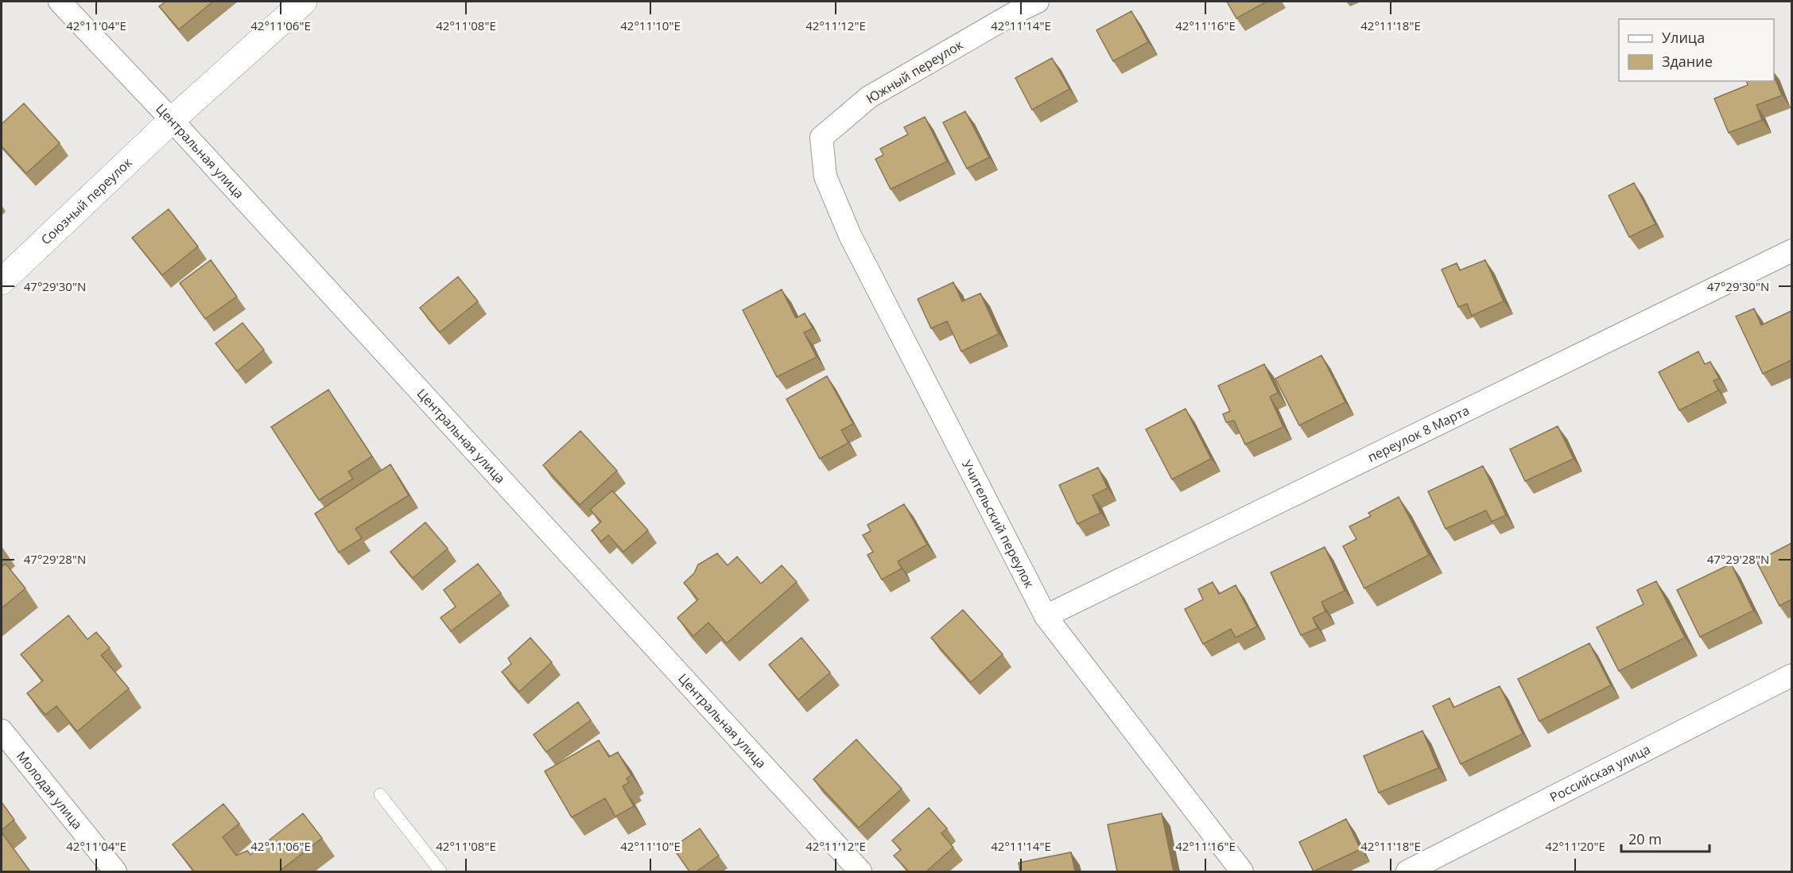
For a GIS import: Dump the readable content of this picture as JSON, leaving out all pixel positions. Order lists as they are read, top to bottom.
{
  "streets": {
    "street": [
      "Южный переулок",
      "Центральная улица",
      "Союзный переулок",
      "переулок 8 Марта",
      "Учительский переулок",
      "Российская улица",
      "Молодая улица"
    ]
  },
  "crossings": [
    ["Южный переулок", "Учительский переулок"],
    ["Центральная улица", "Союзный переулок"],
    ["переулок 8 Марта", "Учительский переулок"]
  ],
  "legend": ["Улица", "Здание"],
  "scale_bar": "20 m",
  "coordinates": [
    "42°11'04\"E",
    "42°11'06\"E",
    "42°11'08\"E",
    "42°11'10\"E",
    "42°11'12\"E",
    "42°11'14\"E",
    "42°11'16\"E",
    "42°11'18\"E",
    "47°29'30\"N",
    "47°29'28\"N",
    "42°11'20\"E"
  ]
}
